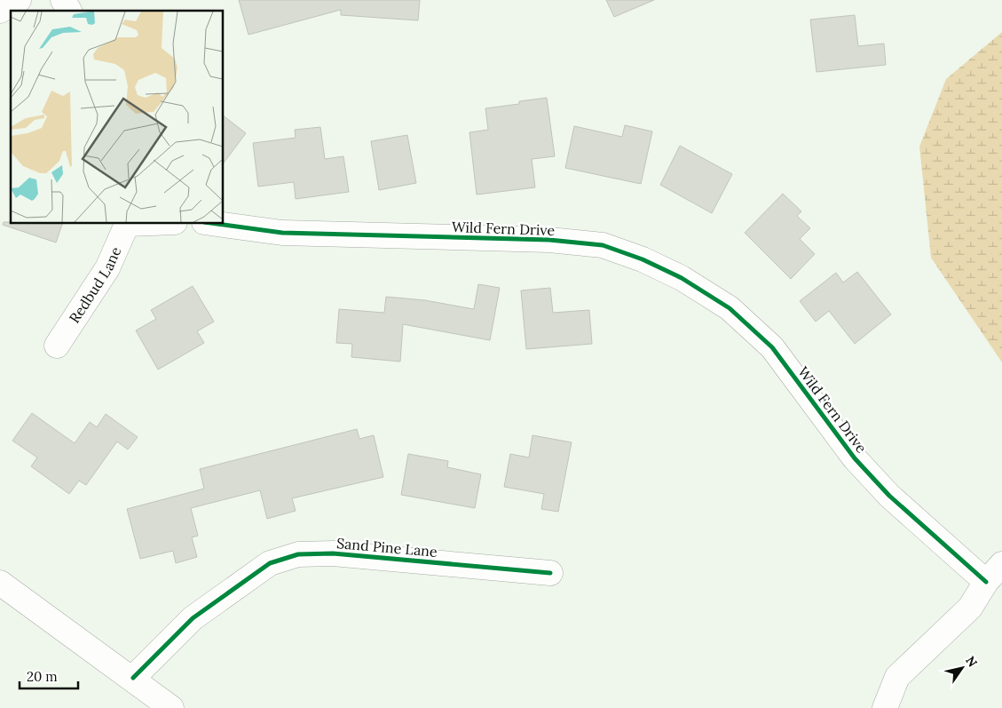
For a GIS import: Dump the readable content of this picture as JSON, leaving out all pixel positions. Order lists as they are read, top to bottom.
{
  "streets": {
    "street": ["Wild Fern Drive", "Redbud Lane", "Sand Pine Lane"]
  },
  "scale_bar": "20 m",
  "north": "top right"
}
